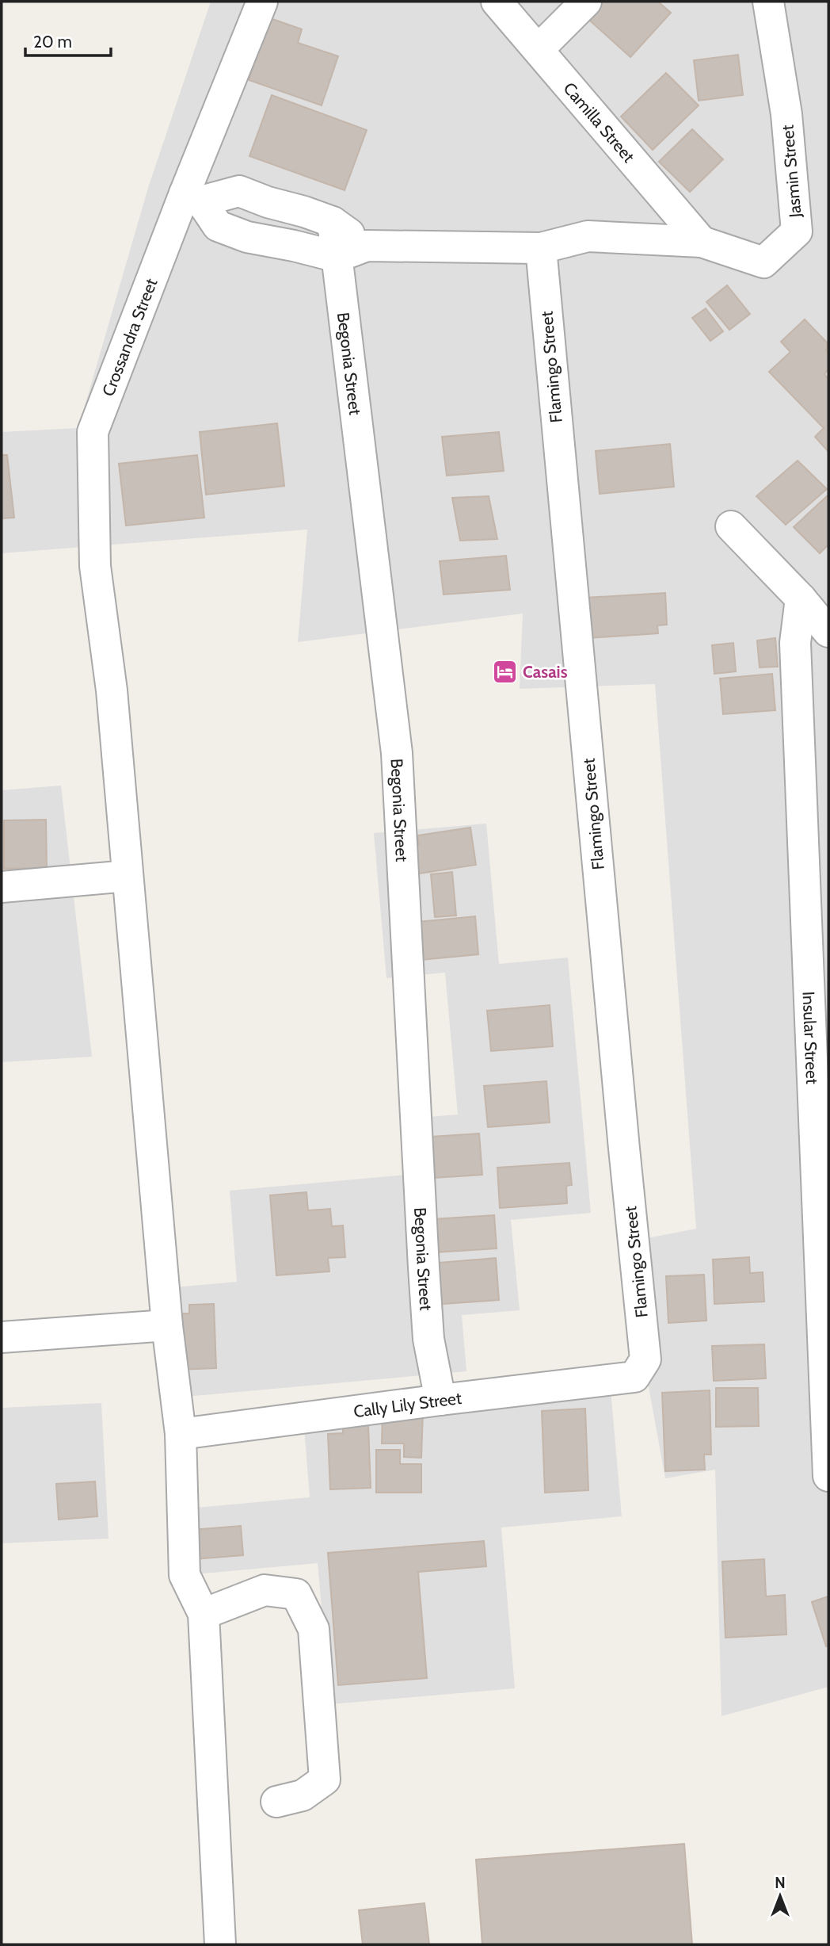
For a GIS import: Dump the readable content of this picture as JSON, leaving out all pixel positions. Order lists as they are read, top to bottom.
{
  "streets": {
    "street": [
      "Camilla Street",
      "Jasmin Street",
      "Crossandra Street",
      "Begonia Street",
      "Flamingo Street",
      "Insular Street",
      "Cally Lily Street"
    ]
  },
  "crossings": [
    ["Camilla Street", "Jasmin Street"],
    ["Crossandra Street", "Cally Lily Street"],
    ["Begonia Street", "Cally Lily Street"],
    ["Flamingo Street", "Cally Lily Street"]
  ],
  "places": {
    "hotel": ["Casais"]
  },
  "scale_bar": "20 m",
  "north": "top"
}
